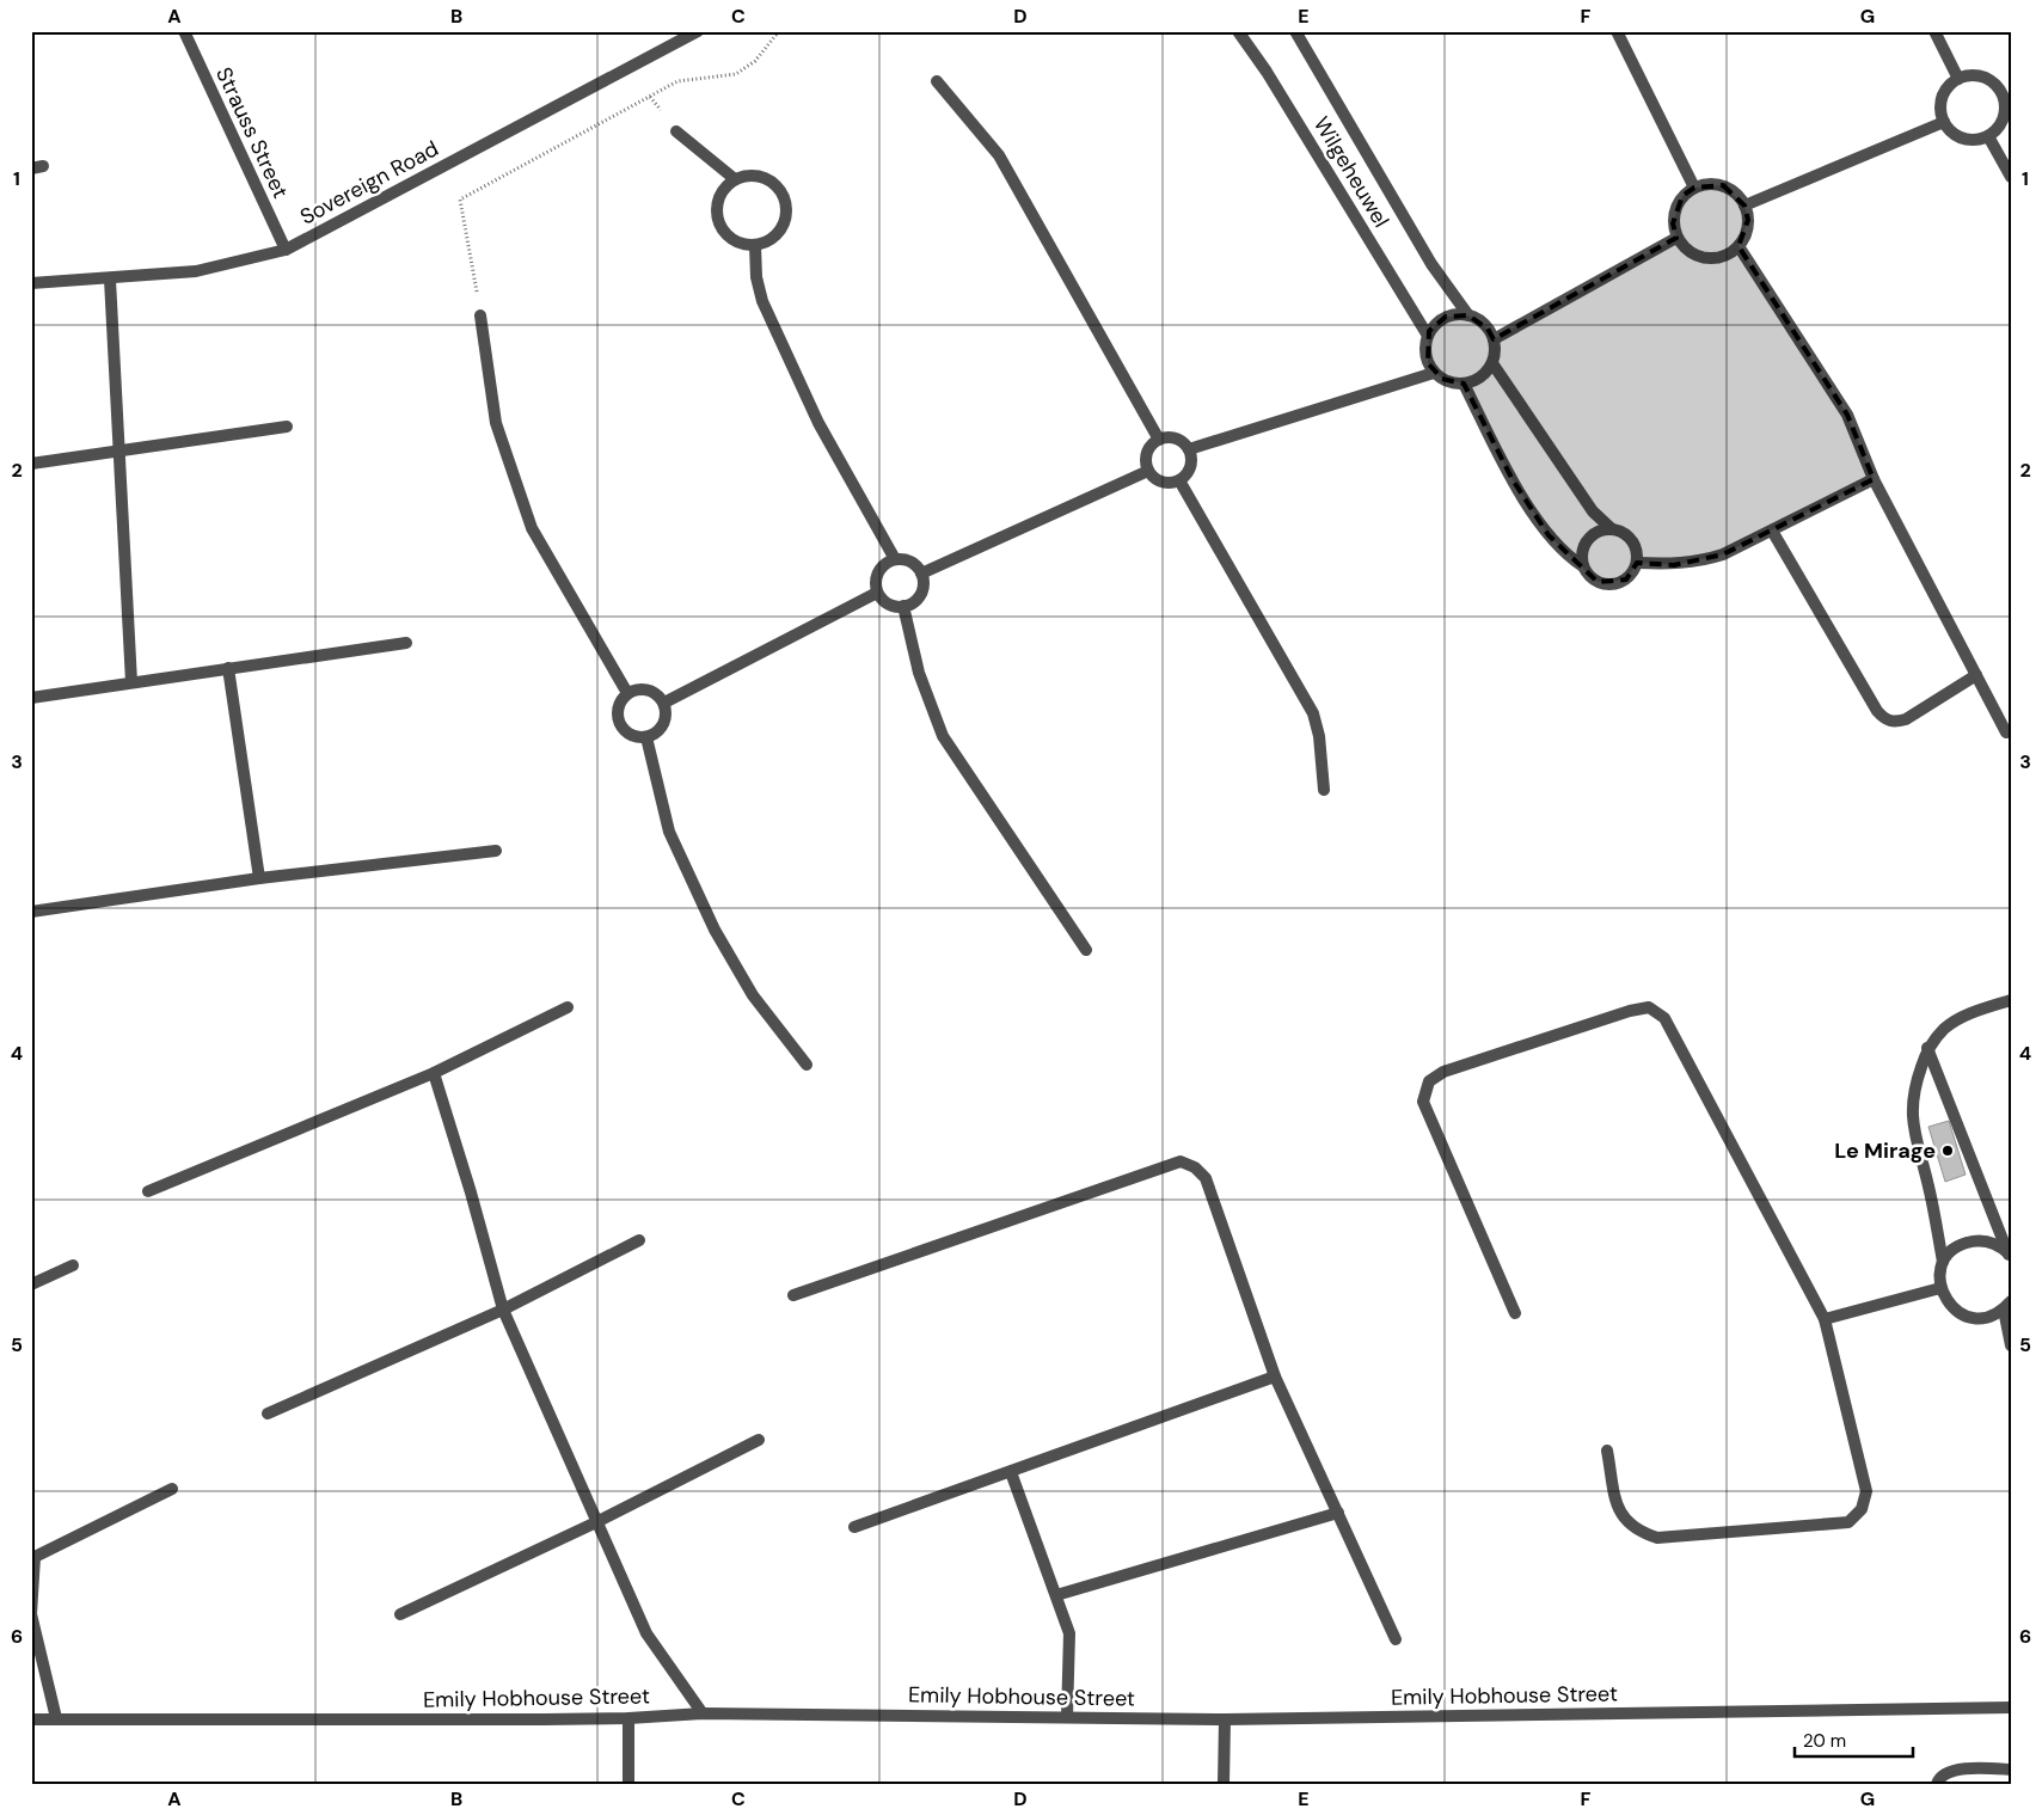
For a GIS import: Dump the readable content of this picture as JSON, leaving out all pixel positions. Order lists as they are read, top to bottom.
{
  "streets": {
    "street": [
      "Strauss Street",
      "Wilgeheuwel",
      "Sovereign Road",
      "Emily Hobhouse Street"
    ]
  },
  "crossings": [
    ["Strauss Street", "Sovereign Road"]
  ],
  "places": ["Le Mirage"],
  "scale_bar": "20 m",
  "grid": {
    "columns": [
      "A",
      "B",
      "C",
      "D",
      "E",
      "F",
      "G"
    ],
    "rows": [
      "1",
      "2",
      "3",
      "4",
      "5",
      "6"
    ]
  }
}
